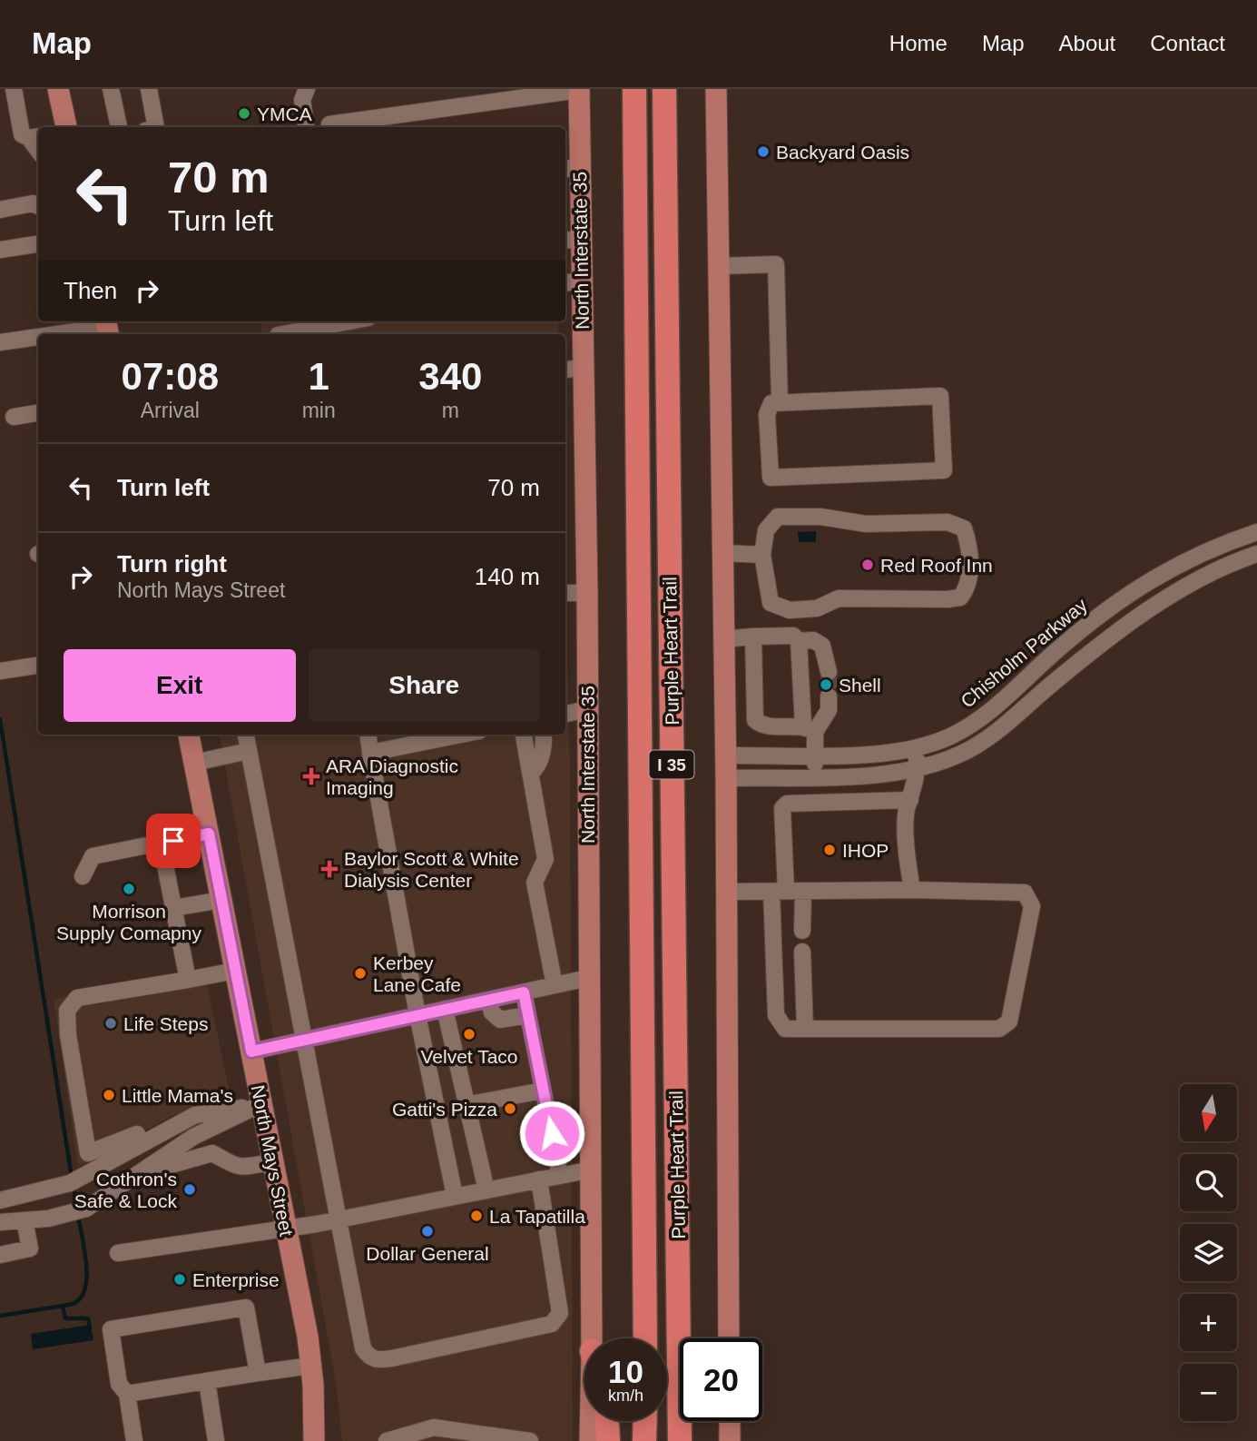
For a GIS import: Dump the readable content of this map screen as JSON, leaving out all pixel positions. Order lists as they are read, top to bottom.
{
  "streets": {
    "highway": ["Purple Heart Trail", "I 35"],
    "main road": ["North Interstate 35", "North Mays Street"],
    "street": ["Chisholm Parkway"]
  },
  "places": {
    "other": [
      "YMCA",
      "Backyard Oasis",
      "Red Roof Inn",
      "Shell",
      "IHOP",
      "Morrison Supply Comapny",
      "Kerbey Lane Cafe",
      "Life Steps",
      "Velvet Taco",
      "Little Mama's",
      "Gatti's Pizza",
      "Cothron's Safe & Lock",
      "La Tapatilla",
      "Dollar General",
      "Enterprise"
    ],
    "health": ["ARA Diagnostic Imaging", "Baylor Scott & White Dialysis Center"]
  },
  "north": "bottom",
  "page": {
    "header": "Map",
    "nav": [
      "Home",
      "Map",
      "About",
      "Contact"
    ],
    "turn": ["70 m", "Turn left"],
    "then": "Then",
    "eta": [
      "07:08",
      "Arrival",
      "1",
      "min",
      "340",
      "m"
    ],
    "list": [
      {
        "name": "Turn left",
        "value": "70 m"
      },
      {
        "name": "Turn right",
        "note": "North Mays Street",
        "value": "140 m"
      }
    ],
    "buttons": ["Exit", "Share"],
    "map_buttons": ["+", "−"],
    "speed": "10 km/h",
    "limit": "20"
  }
}
